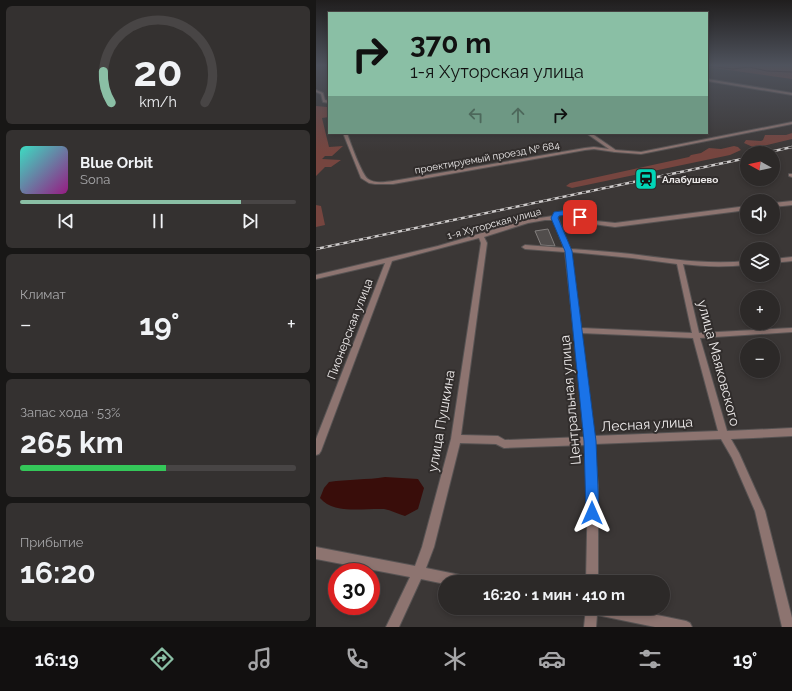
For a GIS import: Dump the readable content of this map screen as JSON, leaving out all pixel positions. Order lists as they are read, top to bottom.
{
  "streets": {
    "street": [
      "проектируемый проезд № 684",
      "1-я Хуторская улица",
      "Пионерская улица",
      "улица Маяковского",
      "Центральная улица",
      "улица Пушкина",
      "Лесная улица"
    ]
  },
  "crossings": [
    ["1-я Хуторская улица", "Пионерская улица"],
    ["1-я Хуторская улица", "Центральная улица"],
    ["1-я Хуторская улица", "улица Пушкина"],
    ["улица Маяковского", "Лесная улица"],
    ["Центральная улица", "Лесная улица"],
    ["улица Пушкина", "Лесная улица"]
  ],
  "places": {
    "station": ["Алабушево"]
  },
  "north": "left",
  "page": {
    "turn": ["370 m", "1-я Хуторская улица"],
    "song": ["Blue Orbit", "Sona"],
    "map_buttons": ["+", "−"],
    "tile": [
      "Климат",
      ["Запас хода · 53%", "265 km"],
      ["Прибытие", "16:20"]
    ],
    "heat": ["−", "19°", "+"],
    "limit": "30",
    "trip": "16:20 · 1 мин · 410 m",
    "tabs": ["16:19", "19°"],
    "gauge": ["20", "km/h"]
  }
}
